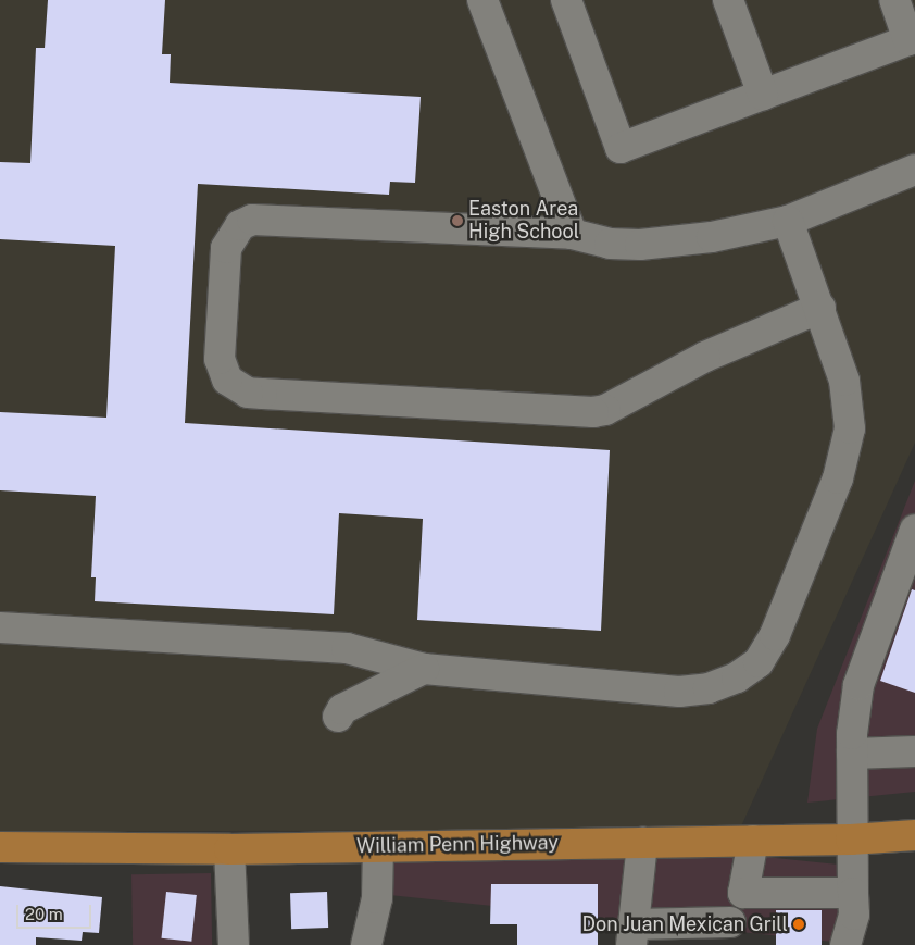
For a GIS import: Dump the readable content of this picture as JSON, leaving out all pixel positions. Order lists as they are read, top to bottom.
{
  "streets": {
    "main road": ["William Penn Highway"]
  },
  "places": ["Easton Area High School", "Don Juan Mexican Grill"],
  "scale_bar": "20 m"
}
